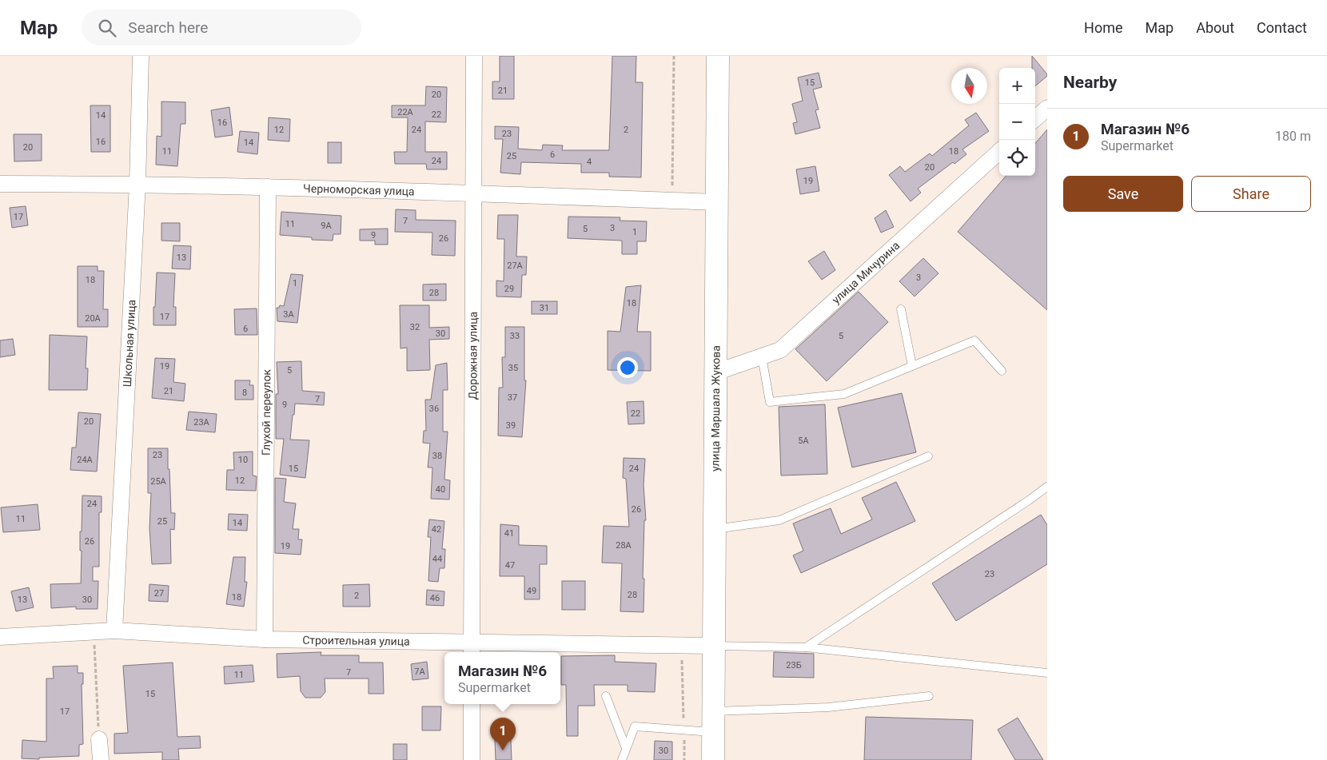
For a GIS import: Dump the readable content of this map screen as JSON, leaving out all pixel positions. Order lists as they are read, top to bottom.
{
  "streets": {
    "main road": ["улица Маршала Жукова"],
    "street": [
      "Черноморская улица",
      "улица Мичурина",
      "Школьная улица",
      "Дорожная улица",
      "Глухой переулок",
      "Строительная улица"
    ]
  },
  "crossings": [
    ["Черноморская улица", "Школьная улица"],
    ["Черноморская улица", "Дорожная улица"],
    ["Черноморская улица", "улица Маршала Жукова"],
    ["Черноморская улица", "Глухой переулок"],
    ["улица Мичурина", "улица Маршала Жукова"],
    ["Школьная улица", "Строительная улица"],
    ["Дорожная улица", "Строительная улица"],
    ["улица Маршала Жукова", "Строительная улица"],
    ["Глухой переулок", "Строительная улица"]
  ],
  "house_numbers": [
    "15",
    "21",
    "20",
    "22А",
    "22",
    "14",
    "16",
    "12",
    "24",
    "2",
    "23",
    "16",
    "14",
    "20",
    "11",
    "18",
    "6",
    "25",
    "24",
    "4",
    "20",
    "19",
    "17",
    "7",
    "11",
    "9А",
    "3",
    "5",
    "1",
    "9",
    "26",
    "13",
    "27А",
    "3",
    "18",
    "1",
    "29",
    "28",
    "18",
    "31",
    "3А",
    "17",
    "20А",
    "32",
    "6",
    "30",
    "33",
    "5",
    "19",
    "35",
    "5",
    "21",
    "8",
    "37",
    "7",
    "9",
    "36",
    "22",
    "20",
    "23А",
    "39",
    "5А",
    "23",
    "38",
    "24А",
    "10",
    "15",
    "24",
    "12",
    "25А",
    "40",
    "24",
    "26",
    "11",
    "25",
    "14",
    "42",
    "41",
    "26",
    "28А",
    "19",
    "44",
    "47",
    "23",
    "49",
    "27",
    "28",
    "2",
    "18",
    "46",
    "13",
    "30",
    "23Б",
    "7А",
    "7",
    "11",
    "15",
    "17",
    "30"
  ],
  "north": "bottom",
  "page": {
    "header": "Map",
    "search": "Search here",
    "nav": [
      "Home",
      "Map",
      "About",
      "Contact"
    ],
    "heading": "Nearby",
    "map_buttons": ["+", "−"],
    "list": [
      {
        "mark": "1",
        "name": "Магазин №6",
        "note": "Supermarket",
        "value": "180 m"
      }
    ],
    "buttons": ["Save", "Share"],
    "popup": ["Магазин №6", "Supermarket"],
    "pins": "1"
  }
}
